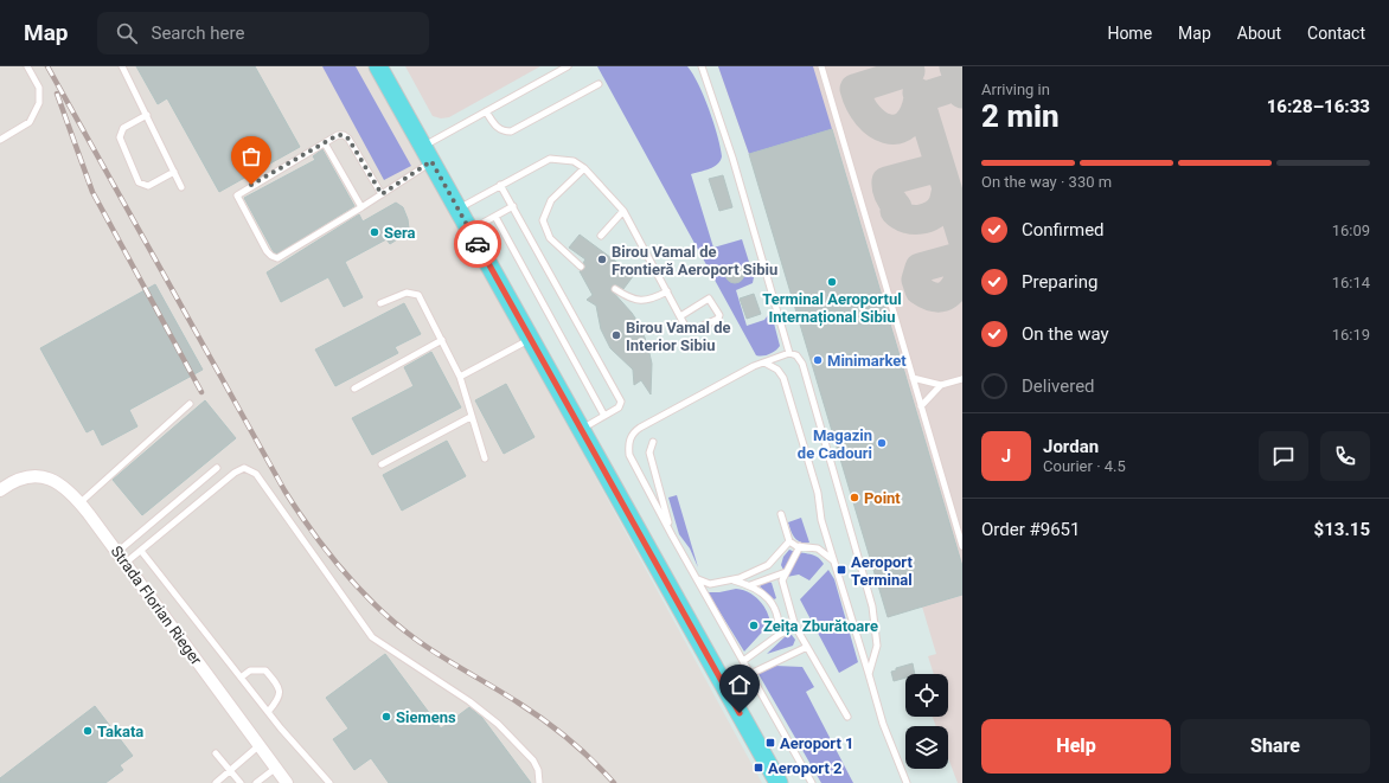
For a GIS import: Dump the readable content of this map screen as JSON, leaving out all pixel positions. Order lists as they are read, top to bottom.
{
  "streets": {
    "street": ["Strada Florian Rieger"]
  },
  "places": {
    "other": [
      "Sera",
      "Birou Vamal de Frontieră Aeroport Sibiu",
      "Terminal Aeroportul Internațional Sibiu",
      "Birou Vamal de Interior Sibiu",
      "Minimarket",
      "Magazin de Cadouri",
      "Point",
      "Zeița Zburătoare",
      "Siemens",
      "Takata"
    ],
    "transit": ["Aeroport Terminal", "Aeroport 1", "Aeroport 2"]
  },
  "page": {
    "header": "Map",
    "search": "Search here",
    "nav": [
      "Home",
      "Map",
      "About",
      "Contact"
    ],
    "heading": ["2 min", "Arriving in", "16:28–16:33"],
    "panel": [
      "Jordan",
      "Courier · 4.5",
      "Order #9651",
      "$13.15"
    ],
    "bar": "On the way · 330 m",
    "list": [
      ["Confirmed", "16:09"],
      ["Preparing", "16:14"],
      ["On the way", "16:19"],
      "Delivered"
    ],
    "round": "J",
    "buttons": ["Help", "Share"]
  }
}
